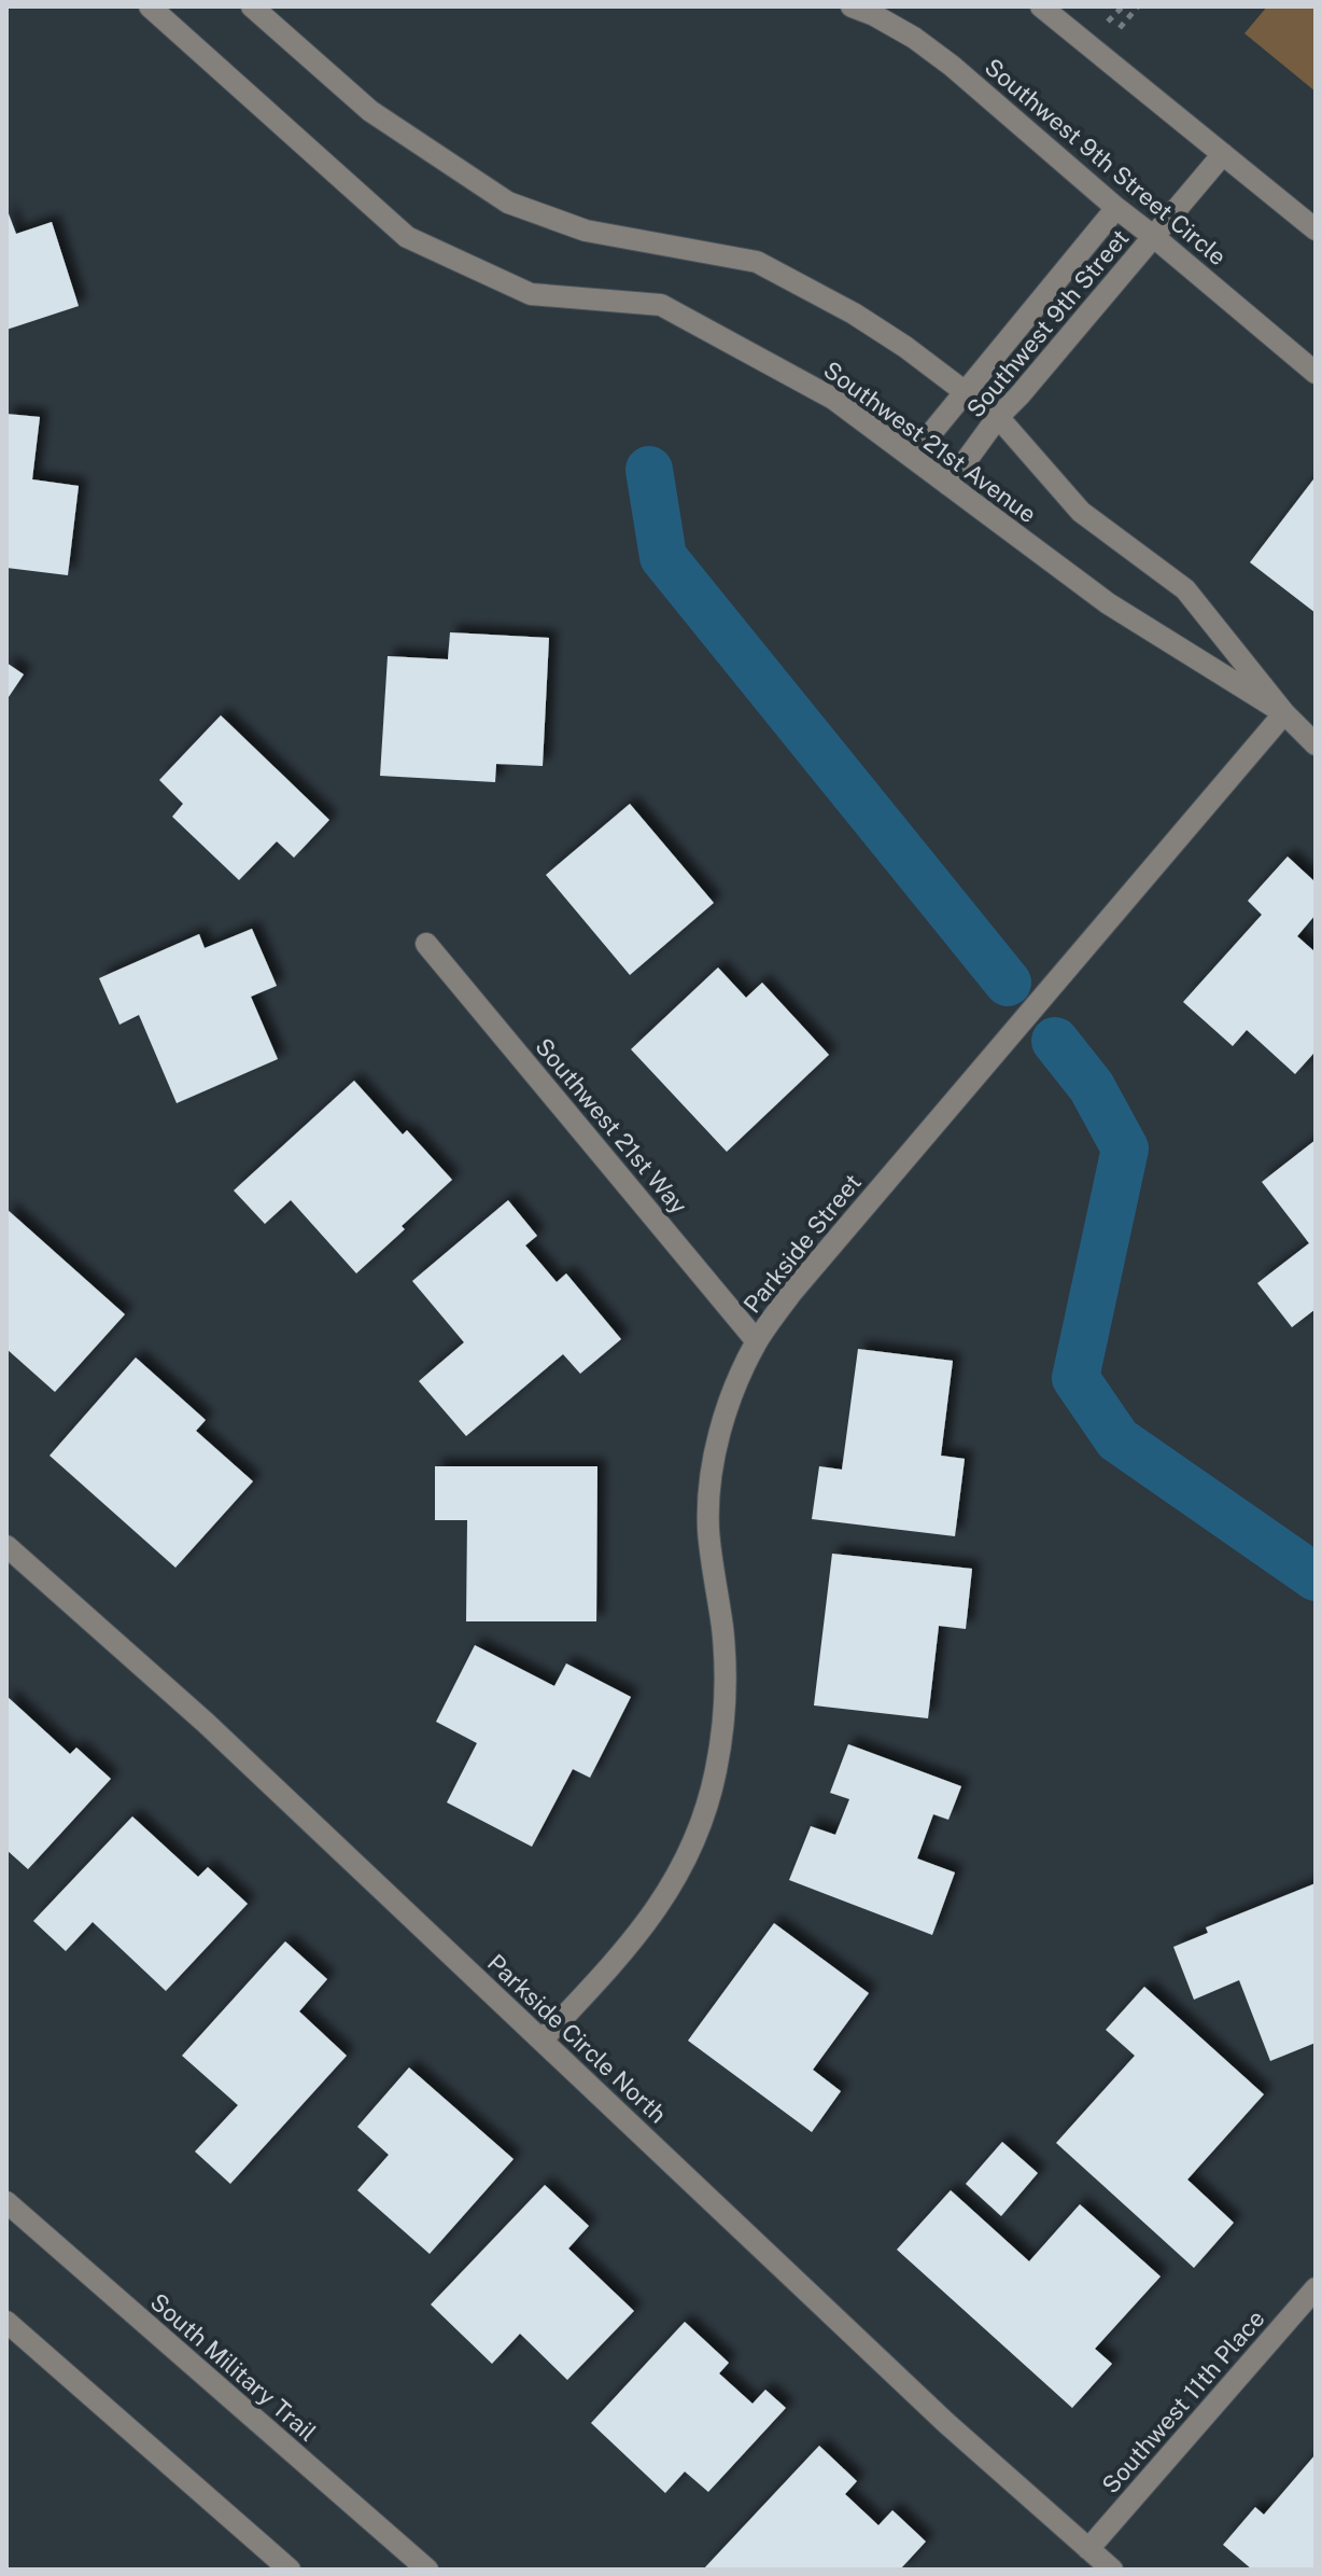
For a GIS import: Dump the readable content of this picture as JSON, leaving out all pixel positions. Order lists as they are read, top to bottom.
{
  "streets": {
    "street": [
      "Southwest 9th Street Circle",
      "Southwest 9th Street",
      "Southwest 21st Avenue",
      "Southwest 21st Way",
      "Parkside Street",
      "Parkside Circle North",
      "South Military Trail",
      "Southwest 11th Place"
    ]
  },
  "crossings": [
    ["Southwest 9th Street Circle", "Southwest 9th Street"],
    ["Southwest 9th Street", "Southwest 21st Avenue"],
    ["Southwest 21st Avenue", "Parkside Street"],
    ["Southwest 21st Way", "Parkside Street"],
    ["Parkside Street", "Parkside Circle North"],
    ["Parkside Circle North", "Southwest 11th Place"]
  ]
}
